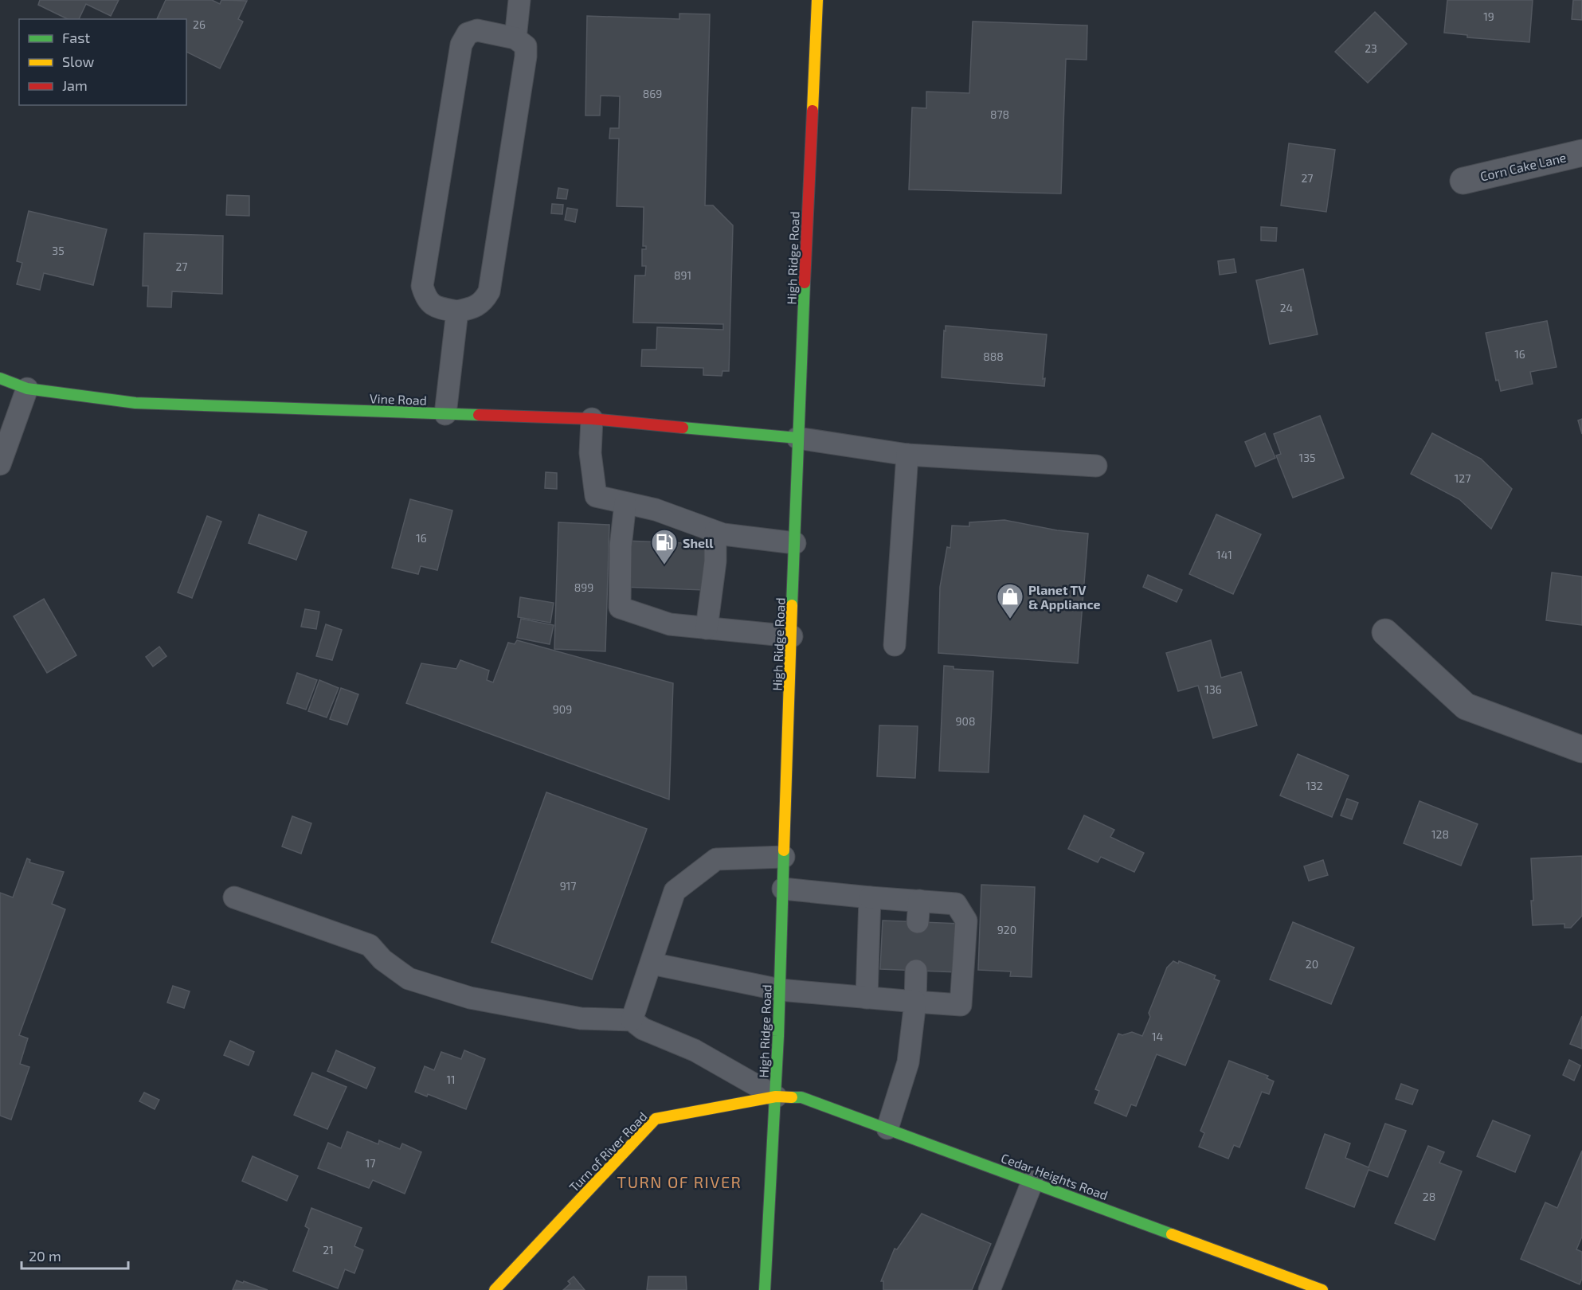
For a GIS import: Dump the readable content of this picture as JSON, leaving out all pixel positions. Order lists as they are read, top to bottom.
{
  "streets": {
    "street": [
      "Corn Cake Lane",
      "High Ridge Road",
      "Vine Road",
      "Turn of River Road",
      "Cedar Heights Road"
    ]
  },
  "crossings": [
    ["High Ridge Road", "Vine Road"],
    ["High Ridge Road", "Turn of River Road"],
    ["High Ridge Road", "Cedar Heights Road"],
    ["Turn of River Road", "Cedar Heights Road"]
  ],
  "districts": ["TURN OF RIVER"],
  "places": {
    "fuel station": ["Shell"],
    "shop": ["Planet TV & Appliance"]
  },
  "house_numbers": [
    "19",
    "26",
    "23",
    "869",
    "878",
    "27",
    "35",
    "27",
    "891",
    "24",
    "16",
    "888",
    "135",
    "127",
    "16",
    "141",
    "899",
    "136",
    "909",
    "908",
    "132",
    "128",
    "917",
    "920",
    "20",
    "14",
    "11",
    "17",
    "28",
    "21"
  ],
  "legend": ["Fast", "Slow", "Jam"],
  "scale_bar": "20 m"
}
